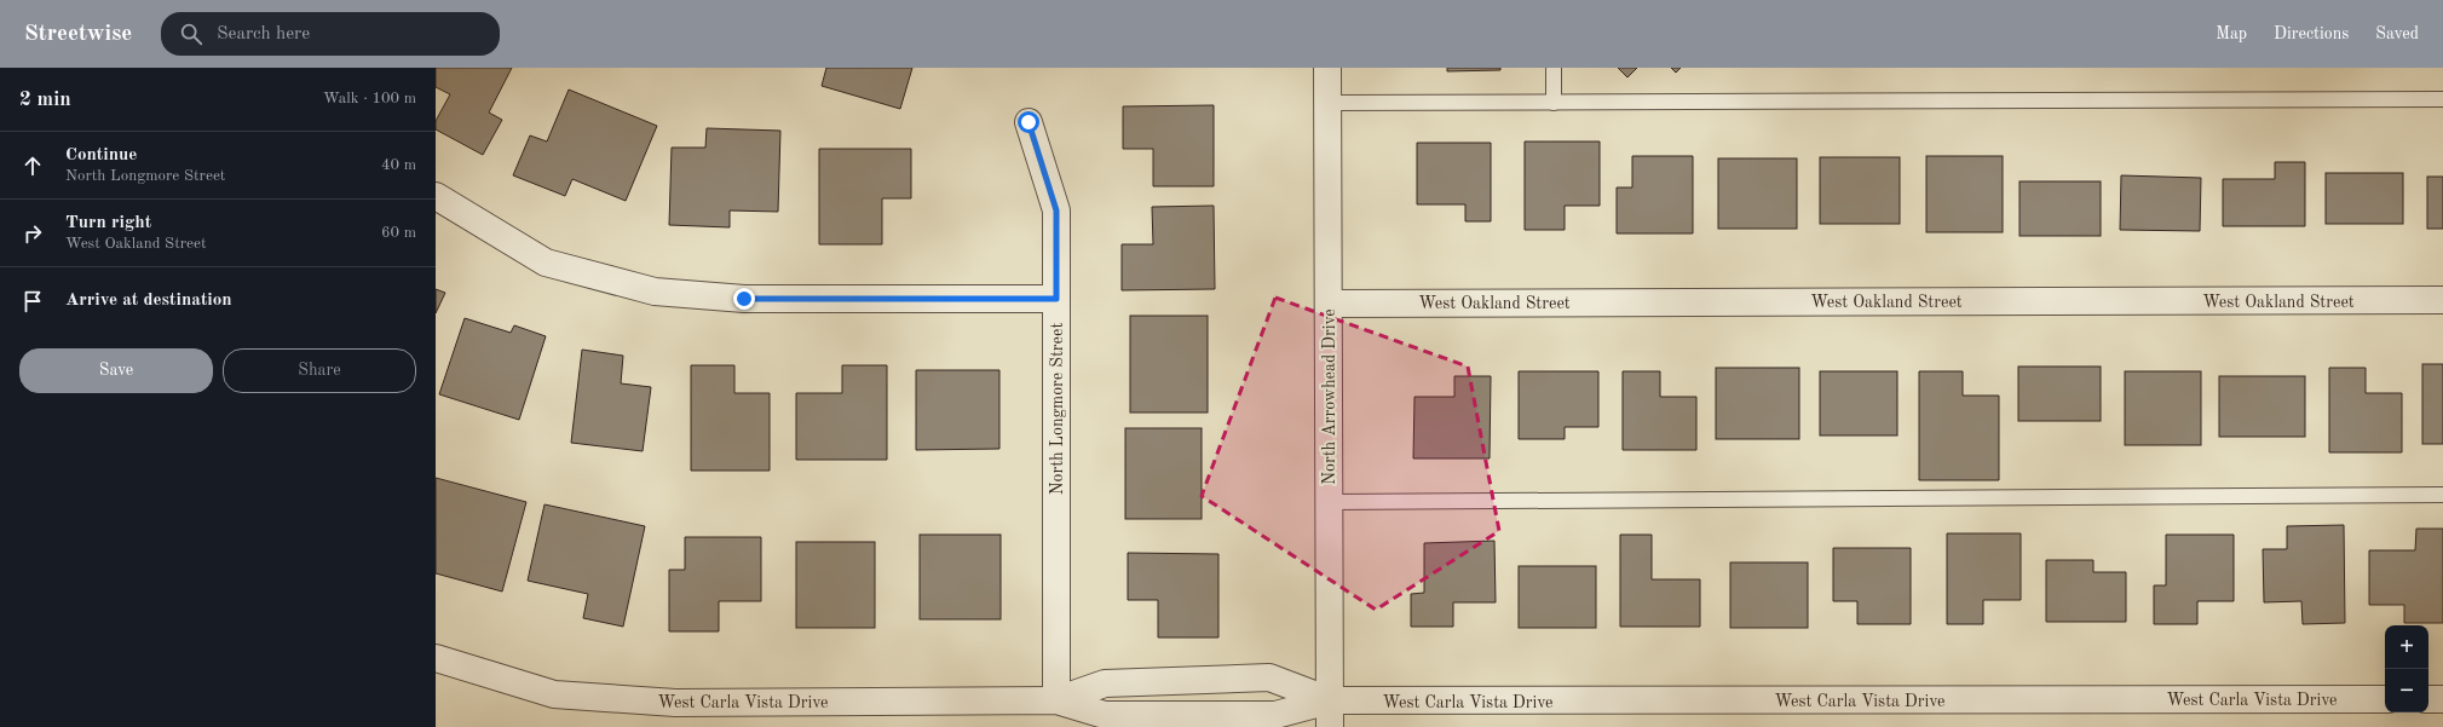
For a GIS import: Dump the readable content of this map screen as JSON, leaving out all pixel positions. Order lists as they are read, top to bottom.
{
  "streets": {
    "street": [
      "West Oakland Street",
      "North Arrowhead Drive",
      "North Longmore Street",
      "West Carla Vista Drive"
    ]
  },
  "crossings": [
    ["West Oakland Street", "North Arrowhead Drive"],
    ["North Arrowhead Drive", "West Carla Vista Drive"],
    ["North Longmore Street", "West Carla Vista Drive"]
  ],
  "page": {
    "header": "Streetwise",
    "search": "Search here",
    "nav": ["Map", "Directions", "Saved"],
    "heading": ["2 min", "Walk · 100 m"],
    "list": [
      ["Continue", "North Longmore Street", "40 m"],
      ["Turn right", "West Oakland Street", "60 m"],
      "Arrive at destination"
    ],
    "buttons": ["Save", "Share"],
    "map_buttons": ["+", "−"]
  }
}
